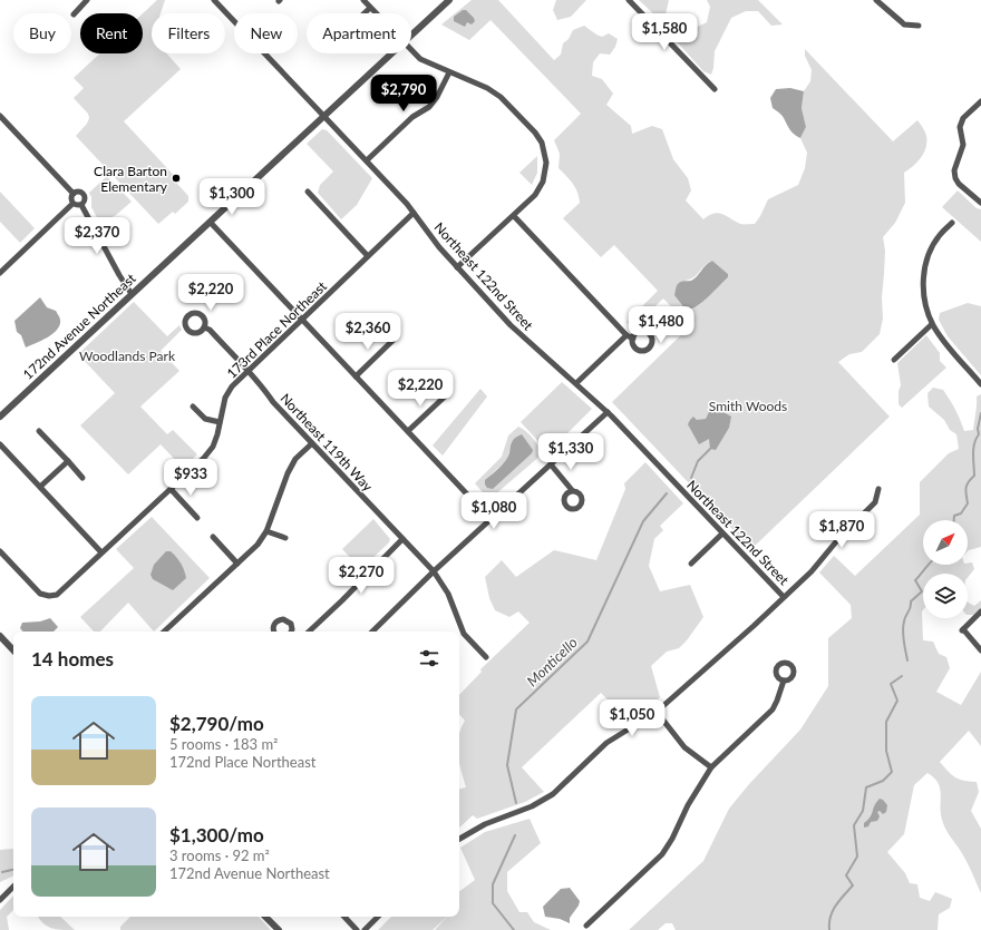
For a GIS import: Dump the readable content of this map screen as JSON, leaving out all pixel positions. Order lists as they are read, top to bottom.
{
  "streets": {
    "street": [
      "Northeast 122nd Street",
      "172nd Avenue Northeast",
      "173rd Place Northeast",
      "Northeast 119th Way"
    ]
  },
  "crossings": [
    ["Northeast 122nd Street", "172nd Avenue Northeast"],
    ["Northeast 122nd Street", "173rd Place Northeast"],
    ["173rd Place Northeast", "Northeast 119th Way"]
  ],
  "water": ["Monticello"],
  "parks": ["Woodlands Park", "Smith Woods"],
  "places": ["Clara Barton Elementary"],
  "north": "top right",
  "page": {
    "price": [
      "$1,580",
      "$2,790",
      "$1,300",
      "$2,370",
      "$2,220",
      "$1,480",
      "$2,360",
      "$2,220",
      "$1,330",
      "$933",
      "$1,080",
      "$1,870",
      "$2,270",
      "$1,050"
    ],
    "chip": [
      "Buy",
      "Rent",
      "Filters",
      "New",
      "Apartment"
    ],
    "heading": "14 homes",
    "list": [
      {
        "name": "$2,790/mo",
        "note": "5 rooms · 183 m² · 172nd Place Northeast"
      },
      {
        "name": "$1,300/mo",
        "note": "3 rooms · 92 m² · 172nd Avenue Northeast"
      }
    ]
  }
}
